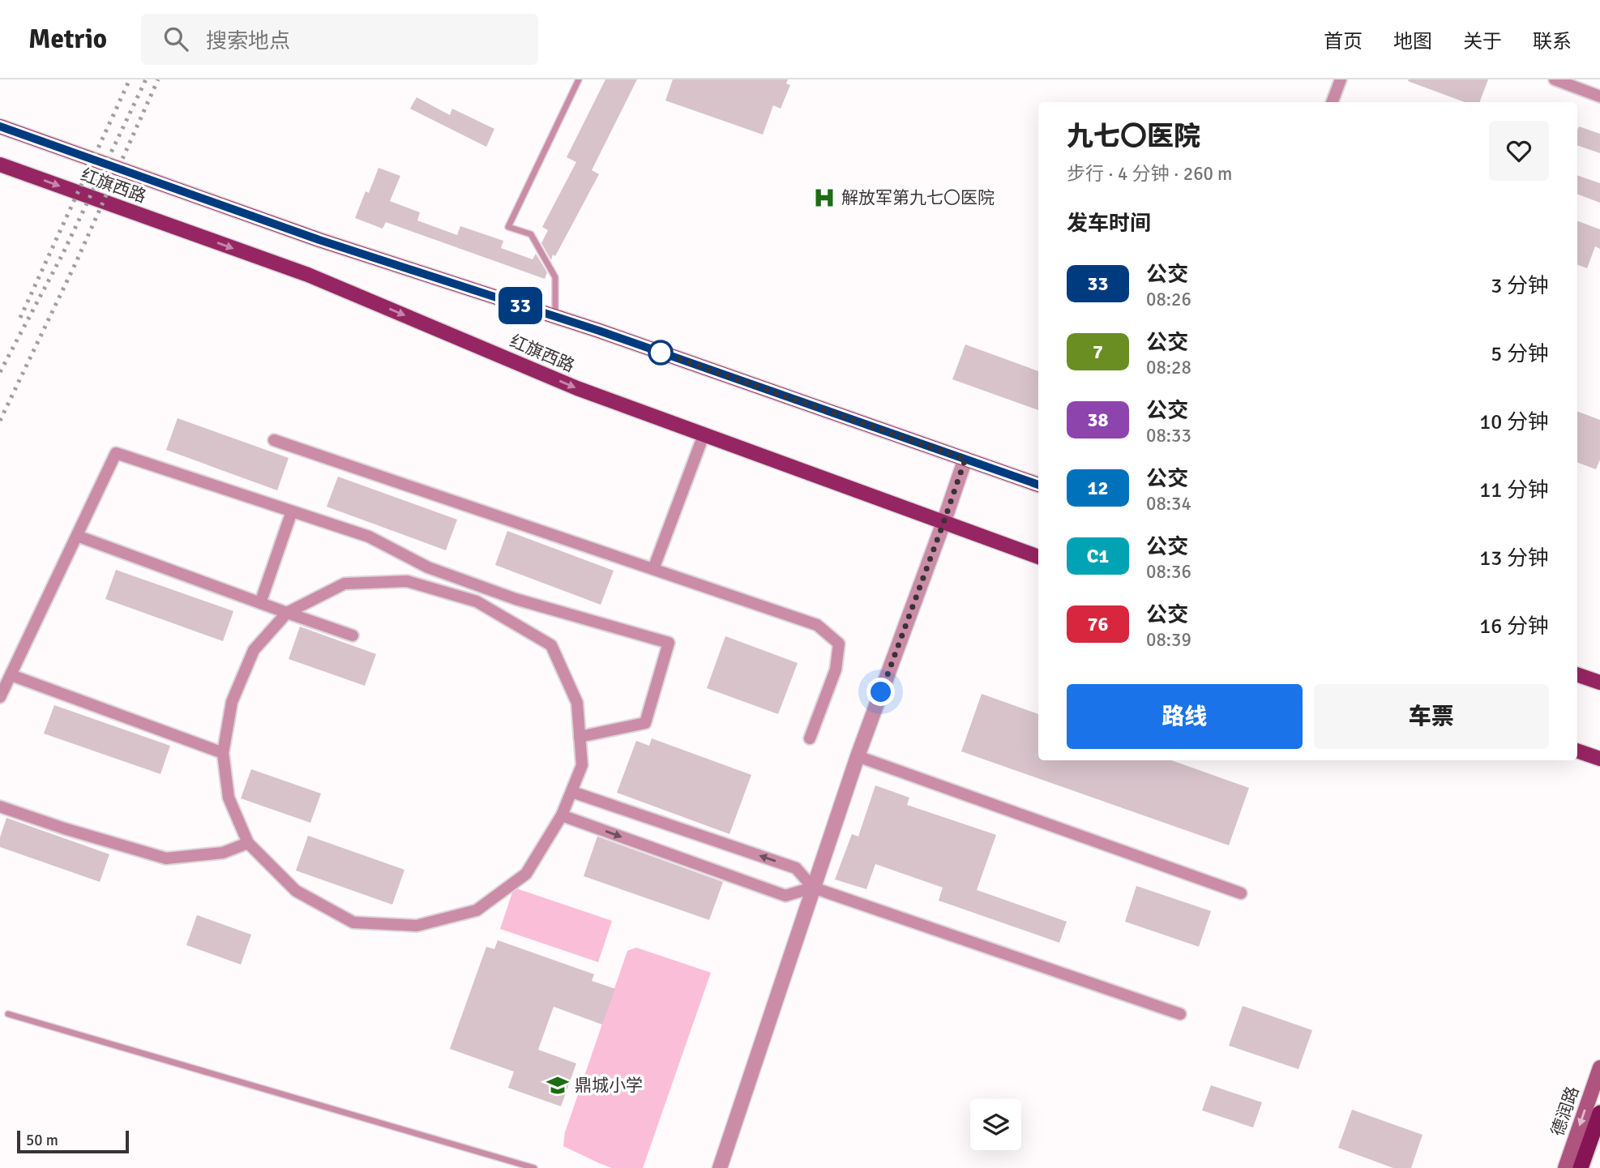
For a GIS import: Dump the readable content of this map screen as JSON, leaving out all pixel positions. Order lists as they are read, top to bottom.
{
  "streets": {
    "main road": ["红旗西路", "德润路"]
  },
  "one_way": ["德润路"],
  "places": {
    "hospital": ["解放军第九七〇医院"],
    "school or university": ["鼎城小学"]
  },
  "lines": ["bus line 33"],
  "scale_bar": "50 m",
  "page": {
    "header": "Metrio",
    "search": "搜索地点",
    "nav": [
      "首页",
      "地图",
      "关于",
      "联系"
    ],
    "on_map": "33",
    "heading": [
      ["九七〇医院", "步行 · 4 分钟 · 260 m"],
      "发车时间"
    ],
    "list": [
      {
        "mark": "33",
        "name": "公交",
        "note": "08:26",
        "value": "3 分钟"
      },
      {
        "mark": "7",
        "name": "公交",
        "note": "08:28",
        "value": "5 分钟"
      },
      {
        "mark": "38",
        "name": "公交",
        "note": "08:33",
        "value": "10 分钟"
      },
      {
        "mark": "12",
        "name": "公交",
        "note": "08:34",
        "value": "11 分钟"
      },
      {
        "mark": "C1",
        "name": "公交",
        "note": "08:36",
        "value": "13 分钟"
      },
      {
        "mark": "76",
        "name": "公交",
        "note": "08:39",
        "value": "16 分钟"
      }
    ],
    "buttons": ["路线", "车票"],
    "scale": "50 m"
  }
}
